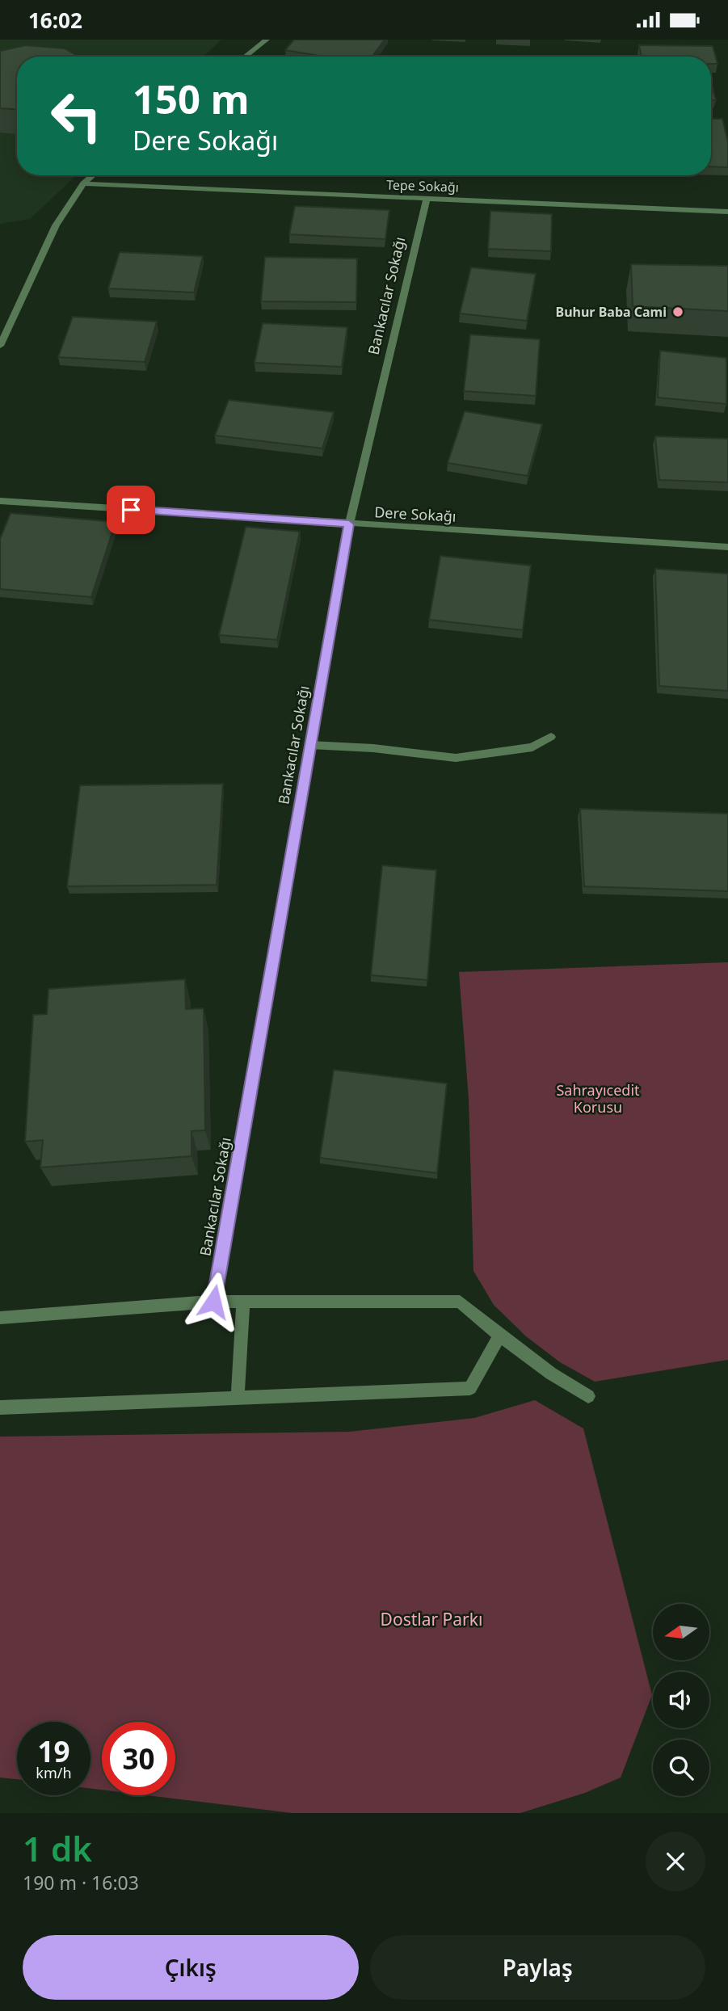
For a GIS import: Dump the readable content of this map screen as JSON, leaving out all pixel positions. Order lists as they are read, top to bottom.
{
  "streets": {
    "street": ["Tepe Sokağı", "Bankacılar Sokağı", "Dere Sokağı"]
  },
  "crossings": [
    ["Tepe Sokağı", "Bankacılar Sokağı"],
    ["Bankacılar Sokağı", "Dere Sokağı"]
  ],
  "parks": ["Sahrayıcedit Korusu", "Dostlar Parkı"],
  "places": ["Buhur Baba Cami"],
  "north": "left",
  "page": {
    "status": "16:02",
    "turn": ["150 m", "Dere Sokağı"],
    "speed": "19 km/h",
    "limit": "30",
    "heading": ["1 dk", "190 m · 16:03"],
    "buttons": ["Çıkış", "Paylaş"]
  }
}
